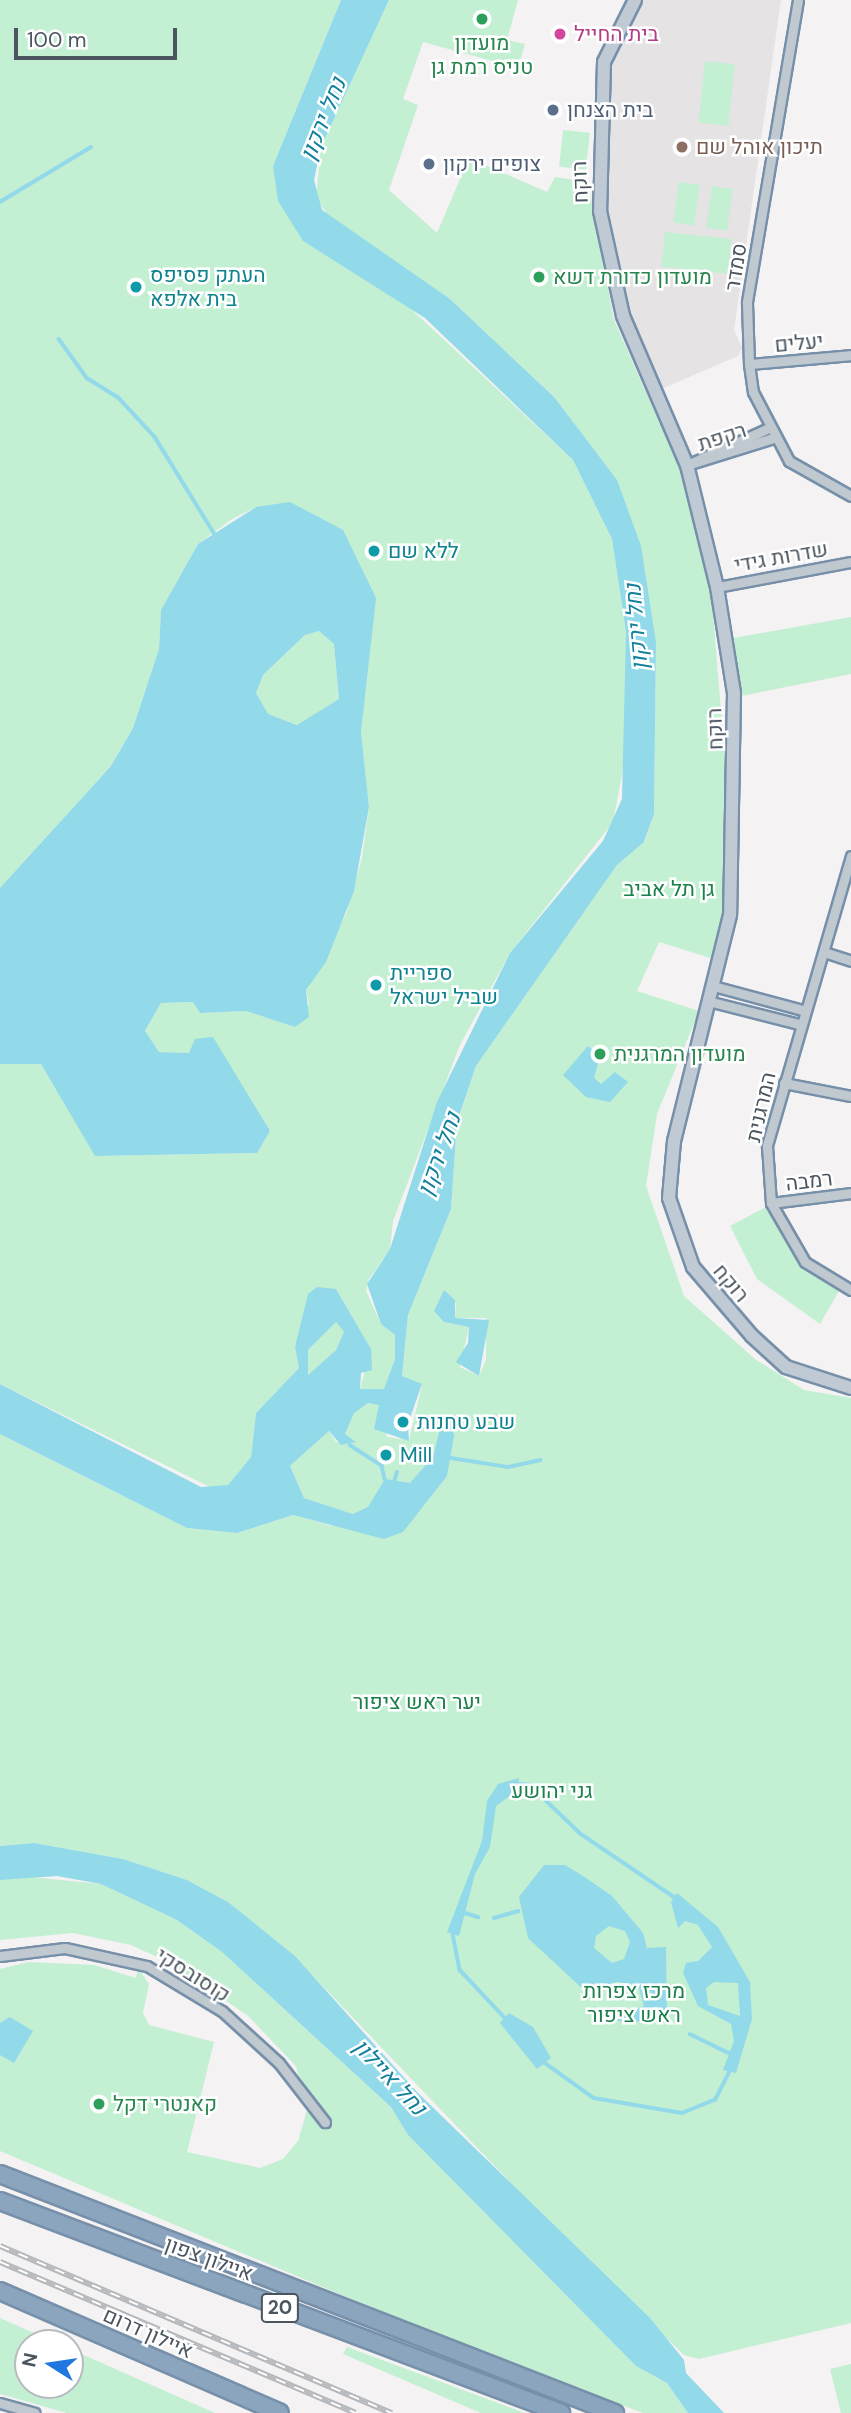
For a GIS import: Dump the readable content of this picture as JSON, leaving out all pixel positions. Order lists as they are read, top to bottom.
{
  "streets": {
    "highway": ["איילון צפון", "20", "איילון דרום"],
    "street": [
      "רוקח",
      "סמדר",
      "יעלים",
      "רקפת",
      "שדרות גידי",
      "המרגנית",
      "רמבה",
      "קוסובסקי"
    ]
  },
  "crossings": [
    ["רוקח", "רקפת"],
    ["רוקח", "שדרות גידי"],
    ["סמדר", "יעלים"],
    ["סמדר", "רקפת"],
    ["המרגנית", "רמבה"]
  ],
  "water": ["נחל ירקון", "נחל איילון"],
  "parks": [
    "גן תל אביב",
    "יער ראש ציפור",
    "גני יהושע",
    "מרכז צפרות ראש ציפור"
  ],
  "places": [
    "מועדון טניס רמת גן",
    "בית החייל",
    "בית הצנחן",
    "תיכון אוהל שם",
    "צופים ירקון",
    "מועדון כדורת דשא",
    "העתק פסיפס בית אלפא",
    "ללא שם",
    "ספריית שביל ישראל",
    "מועדון המרגנית",
    "שבע טחנות",
    "Mill",
    "קאנטרי דקל"
  ],
  "scale_bar": "100 m",
  "north": "left"
}
